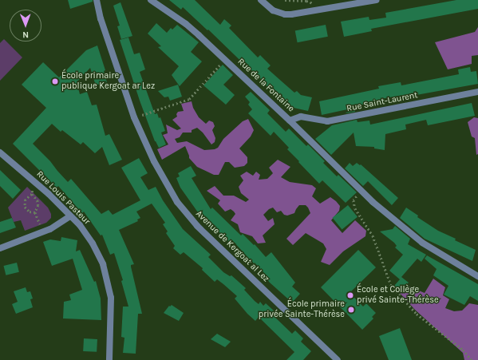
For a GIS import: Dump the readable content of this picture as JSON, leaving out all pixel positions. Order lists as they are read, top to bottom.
{
  "streets": {
    "street": [
      "Rue de la Fontaine",
      "Rue Saint-Laurent",
      "Rue Louis Pasteur",
      "Avenue de Kergoat al Lez"
    ]
  },
  "crossings": [
    ["Rue de la Fontaine", "Rue Saint-Laurent"]
  ],
  "places": ["École primaire publique Kergoat ar Lez", "École et Collège privé Sainte-Thérèse", "École primaire privée Sainte-Thérèse"],
  "north": "bottom"
}
